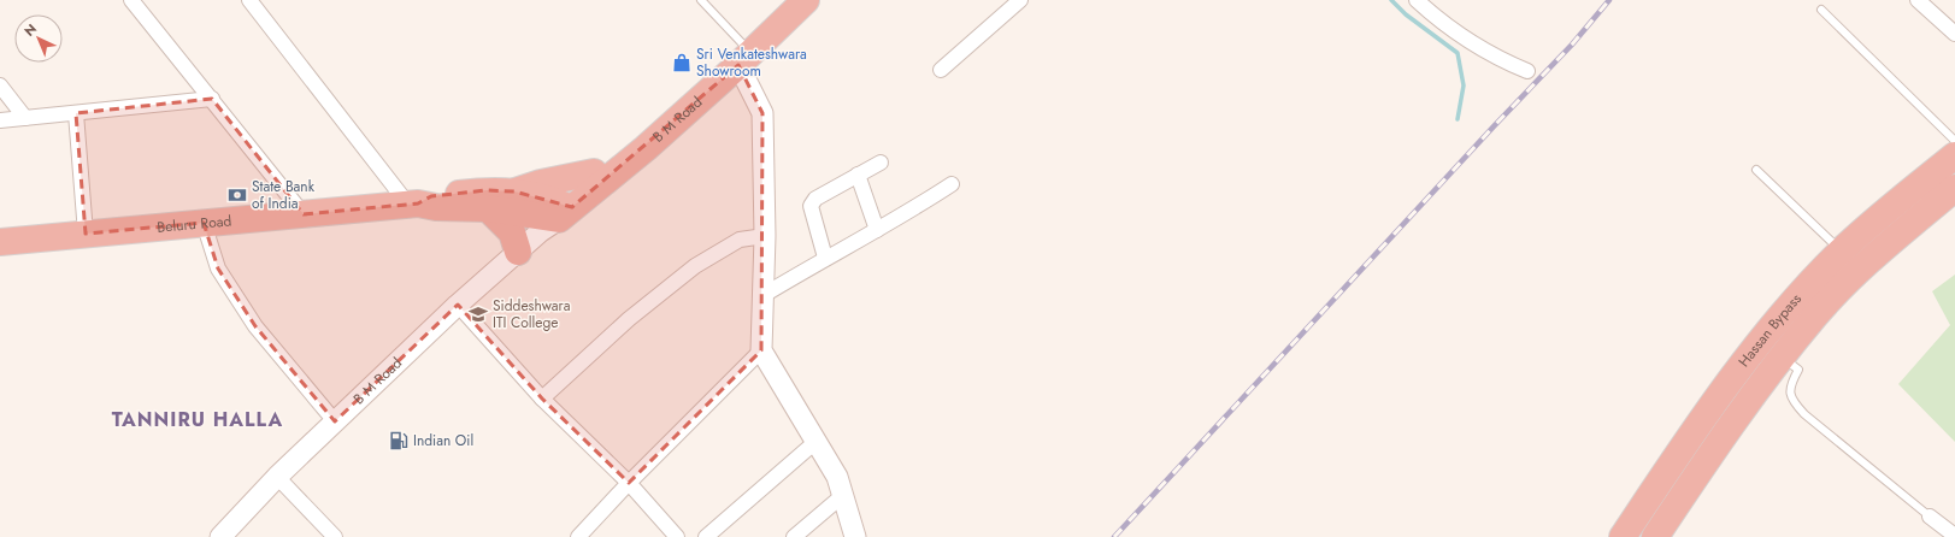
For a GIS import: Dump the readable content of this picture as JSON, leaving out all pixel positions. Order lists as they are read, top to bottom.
{
  "streets": {
    "highway": ["B M Road", "Beluru Road", "Hassan Bypass"]
  },
  "crossings": [
    ["B M Road", "Beluru Road"]
  ],
  "districts": ["TANNIRU HALLA"],
  "places": {
    "shop": ["Sri Venkateshwara Showroom"],
    "bank": ["State Bank of India"],
    "school or university": ["Siddeshwara ITI College"],
    "fuel station": ["Indian Oil"]
  },
  "north": "top left"
}
